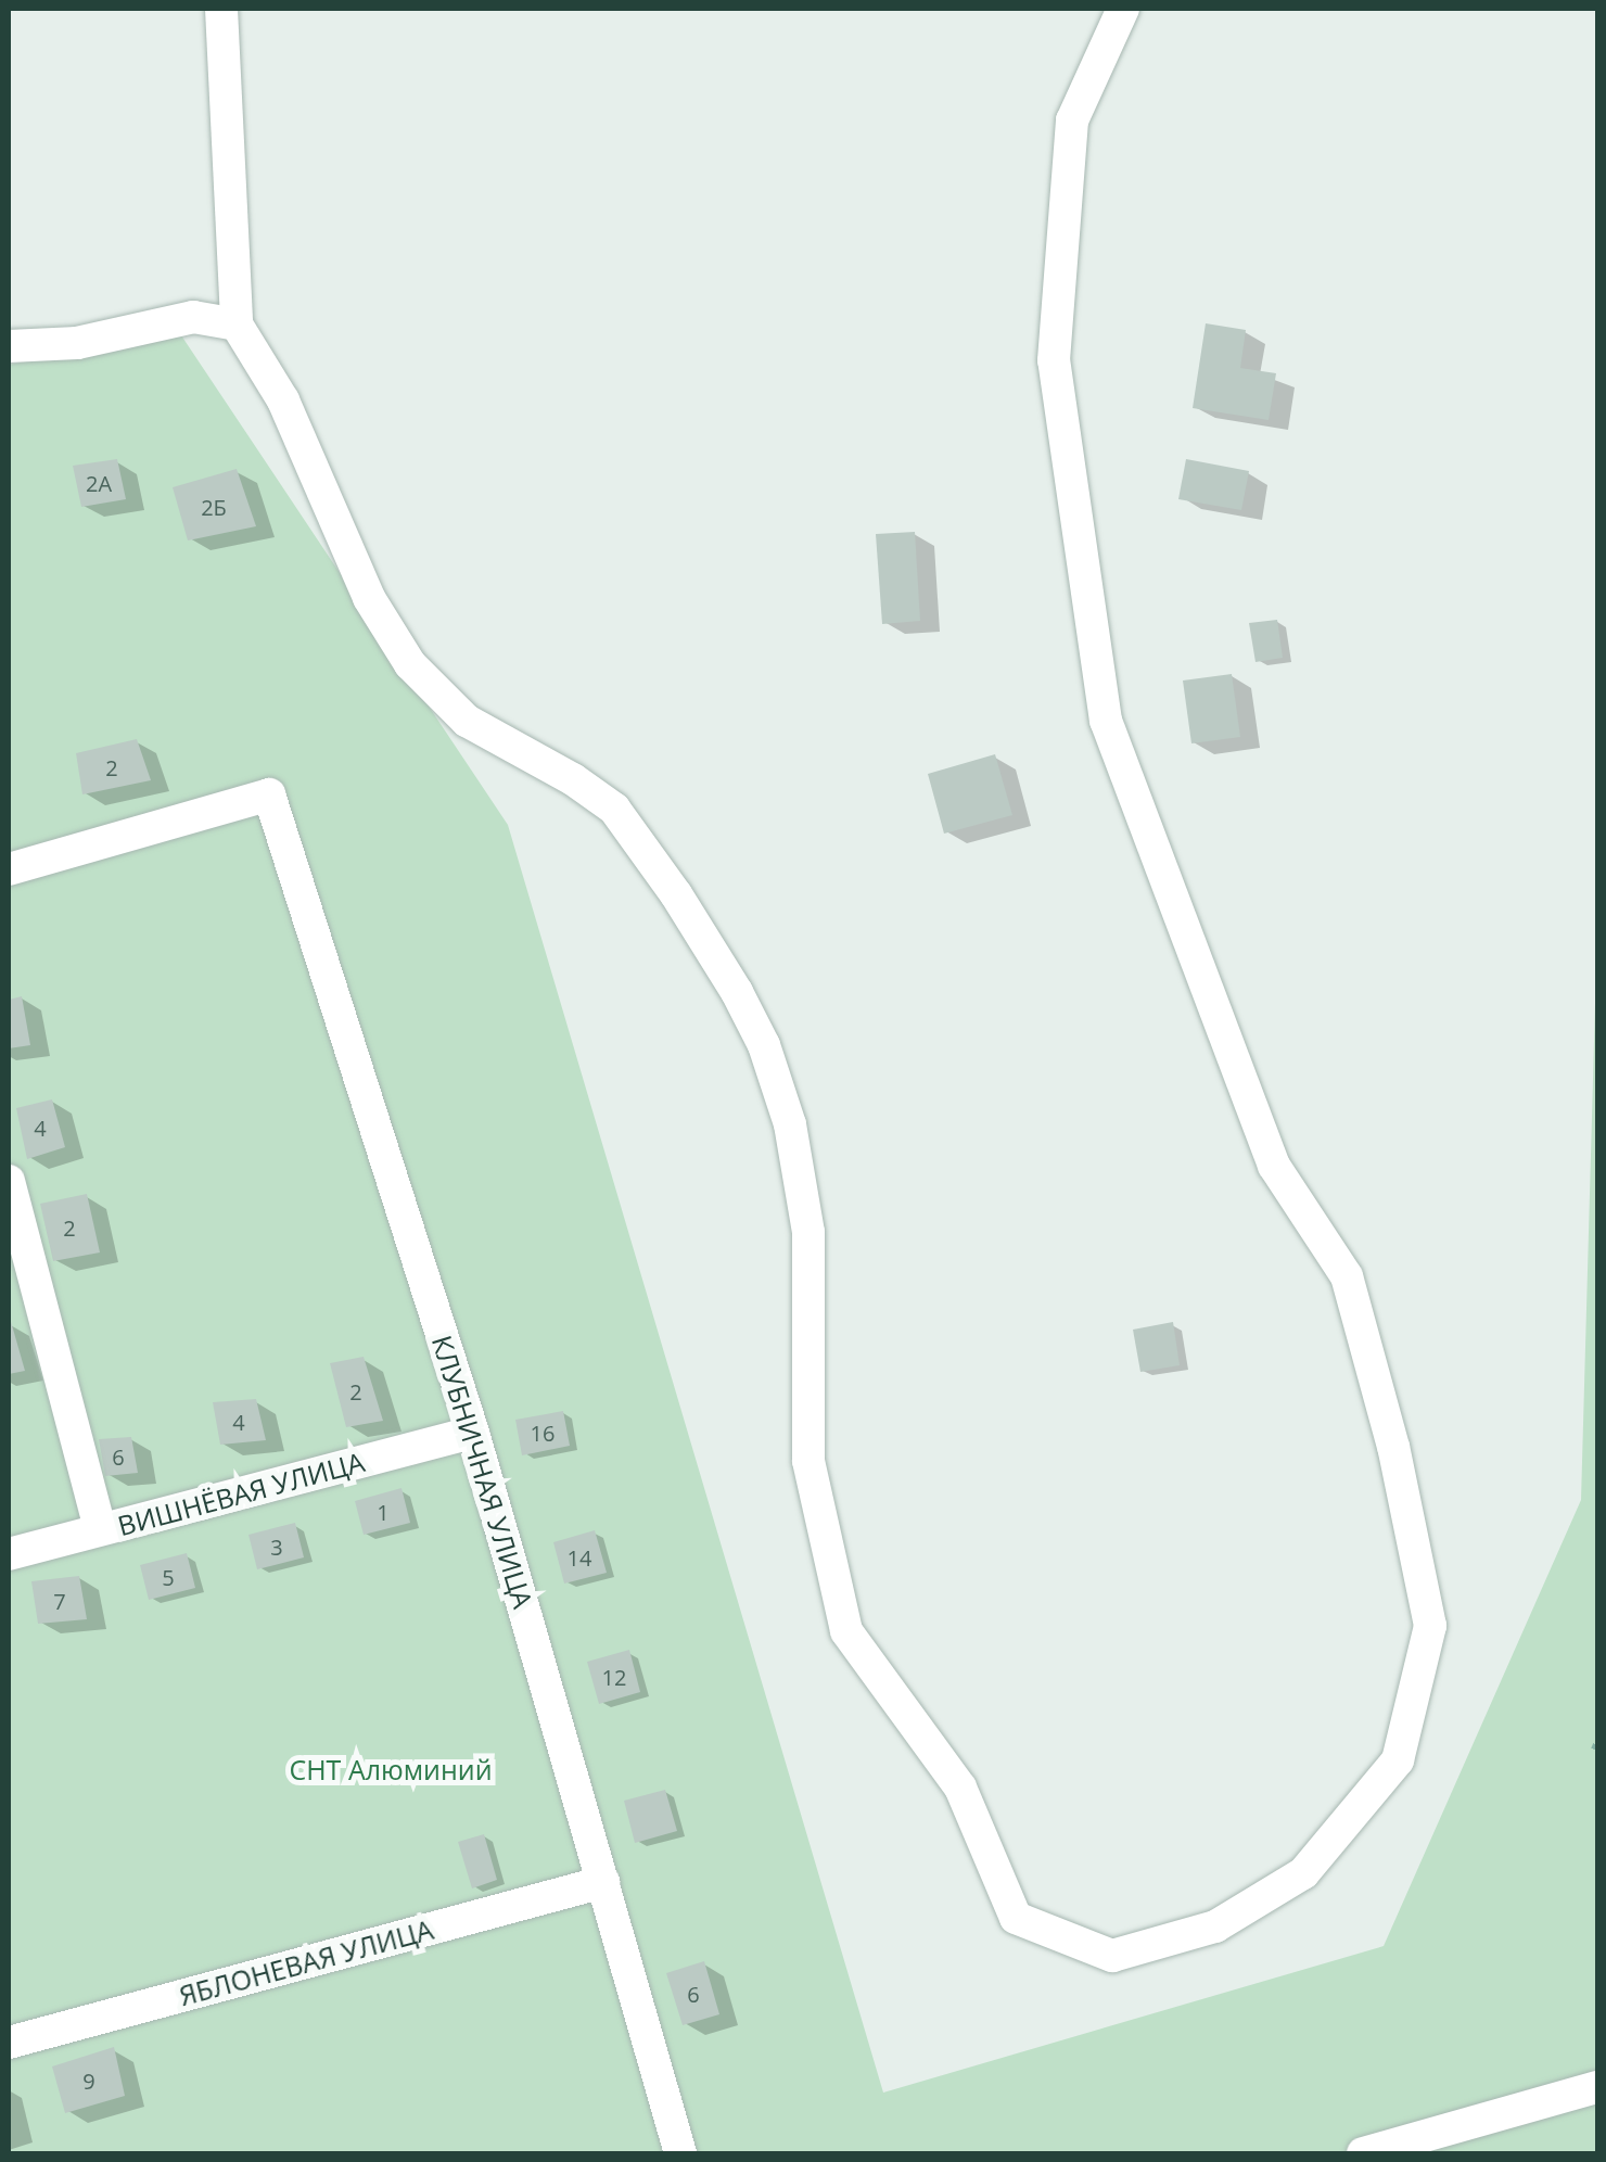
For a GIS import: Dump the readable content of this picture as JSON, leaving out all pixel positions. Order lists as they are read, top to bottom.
{
  "streets": {
    "street": ["КЛУБНИЧНАЯ УЛИЦА", "ВИШНЁВАЯ УЛИЦА", "ЯБЛОНЕВАЯ УЛИЦА"]
  },
  "crossings": [
    ["КЛУБНИЧНАЯ УЛИЦА", "ВИШНЁВАЯ УЛИЦА"],
    ["КЛУБНИЧНАЯ УЛИЦА", "ЯБЛОНЕВАЯ УЛИЦА"]
  ],
  "parks": ["СНТ Алюминий"],
  "house_numbers": [
    "2А",
    "2Б",
    "2",
    "4",
    "2",
    "2",
    "4",
    "16",
    "6",
    "1",
    "3",
    "14",
    "5",
    "7",
    "12",
    "6",
    "9"
  ]
}
